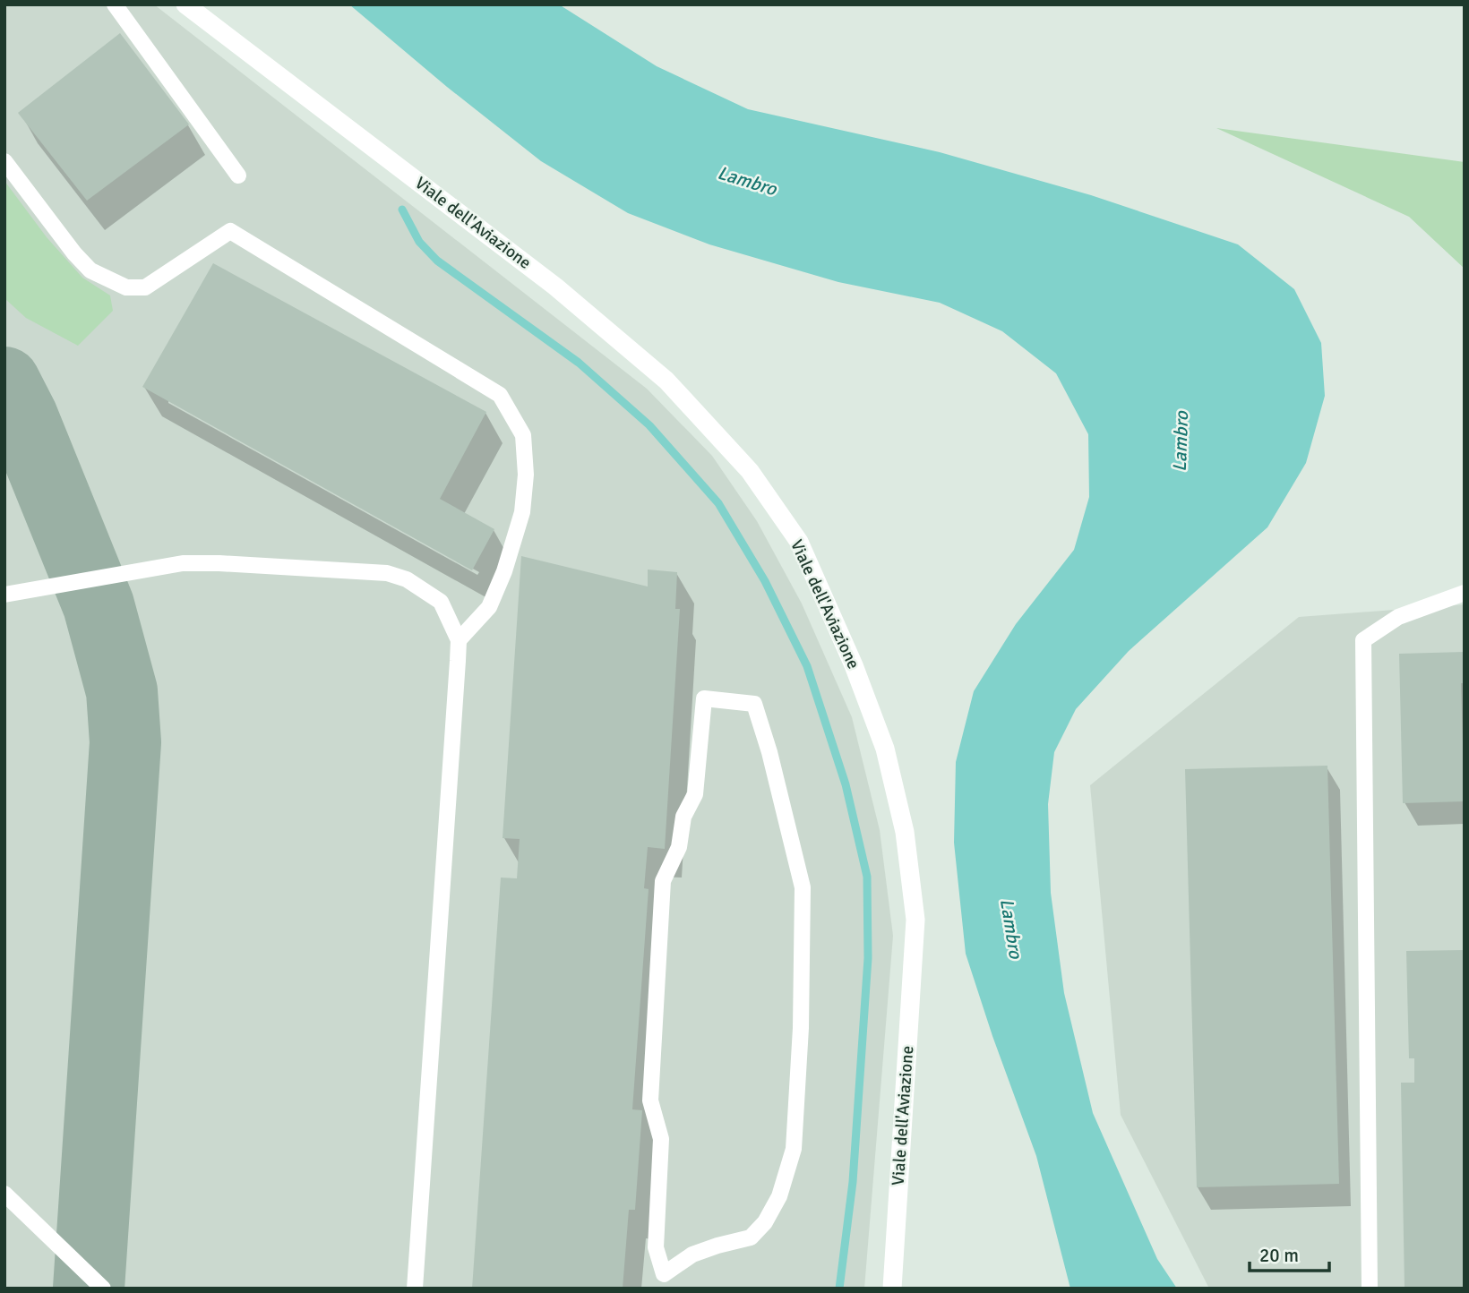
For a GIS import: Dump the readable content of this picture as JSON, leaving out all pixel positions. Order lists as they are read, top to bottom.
{
  "streets": {
    "street": ["Viale dell'Aviazione"]
  },
  "water": ["Lambro"],
  "scale_bar": "20 m"
}
